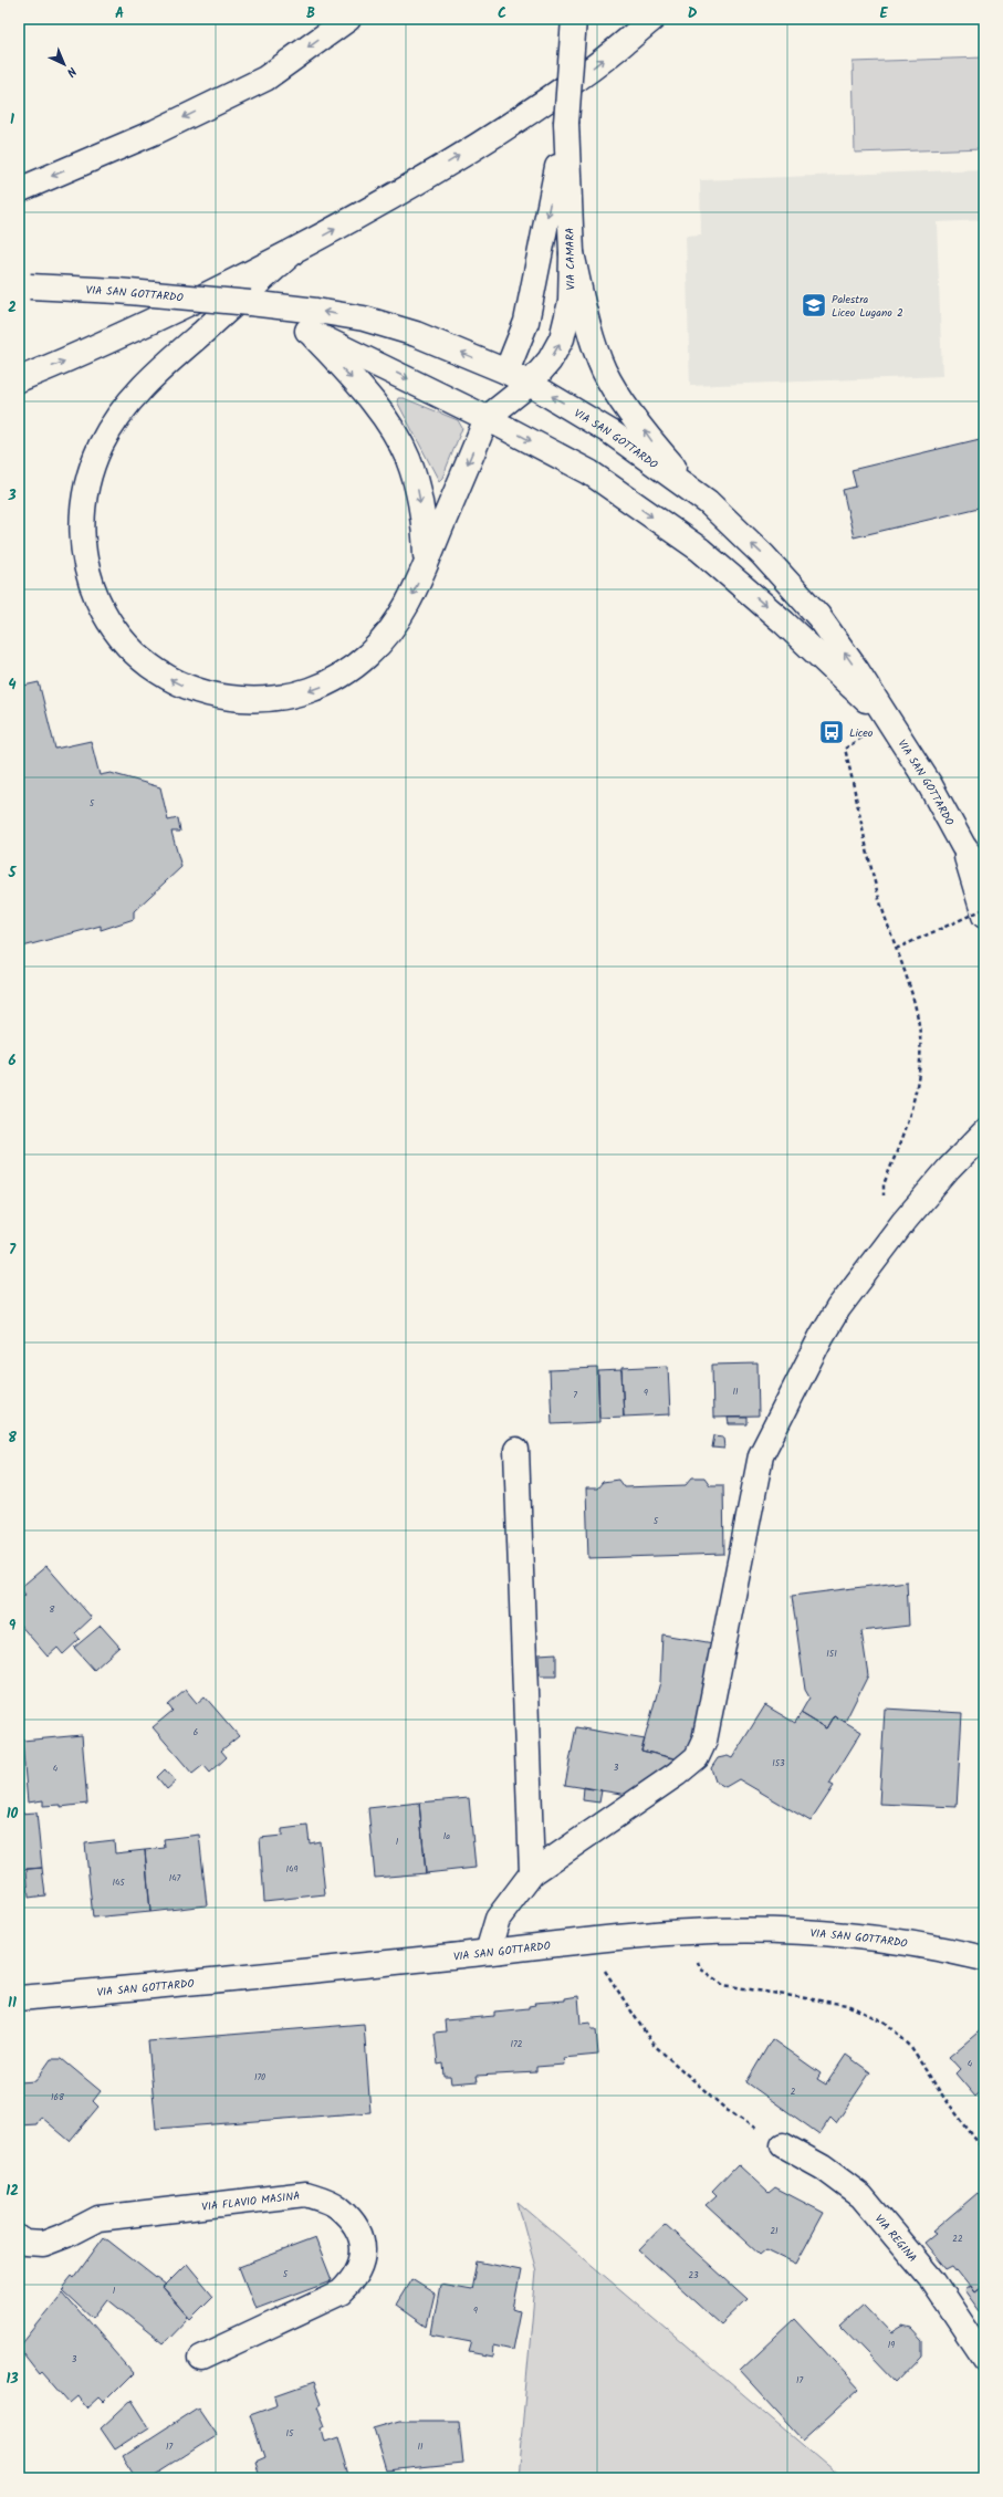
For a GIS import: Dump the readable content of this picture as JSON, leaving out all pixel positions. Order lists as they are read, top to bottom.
{
  "streets": {
    "main road": [
      "VIA CAMARA",
      "VIA SAN GOTTARDO",
      "VIA FLAVIO MASINA",
      "VIA REGINA"
    ]
  },
  "crossings": [
    ["VIA CAMARA", "VIA SAN GOTTARDO"]
  ],
  "places": {
    "school or university": ["Palestra Liceo Lugano 2"],
    "bus stop": ["Liceo"]
  },
  "house_numbers": [
    "5",
    "11",
    "9",
    "7",
    "5",
    "8",
    "151",
    "6",
    "153",
    "3",
    "4",
    "1a",
    "1",
    "149",
    "147",
    "145",
    "172",
    "4",
    "170",
    "2",
    "168",
    "21",
    "22",
    "5",
    "23",
    "1",
    "9",
    "19",
    "3",
    "17",
    "15",
    "17",
    "11"
  ],
  "north": "bottom right",
  "grid": {
    "columns": [
      "A",
      "B",
      "C",
      "D",
      "E"
    ],
    "rows": [
      "1",
      "2",
      "3",
      "4",
      "5",
      "6",
      "7",
      "8",
      "9",
      "10",
      "11",
      "12",
      "13"
    ]
  }
}
